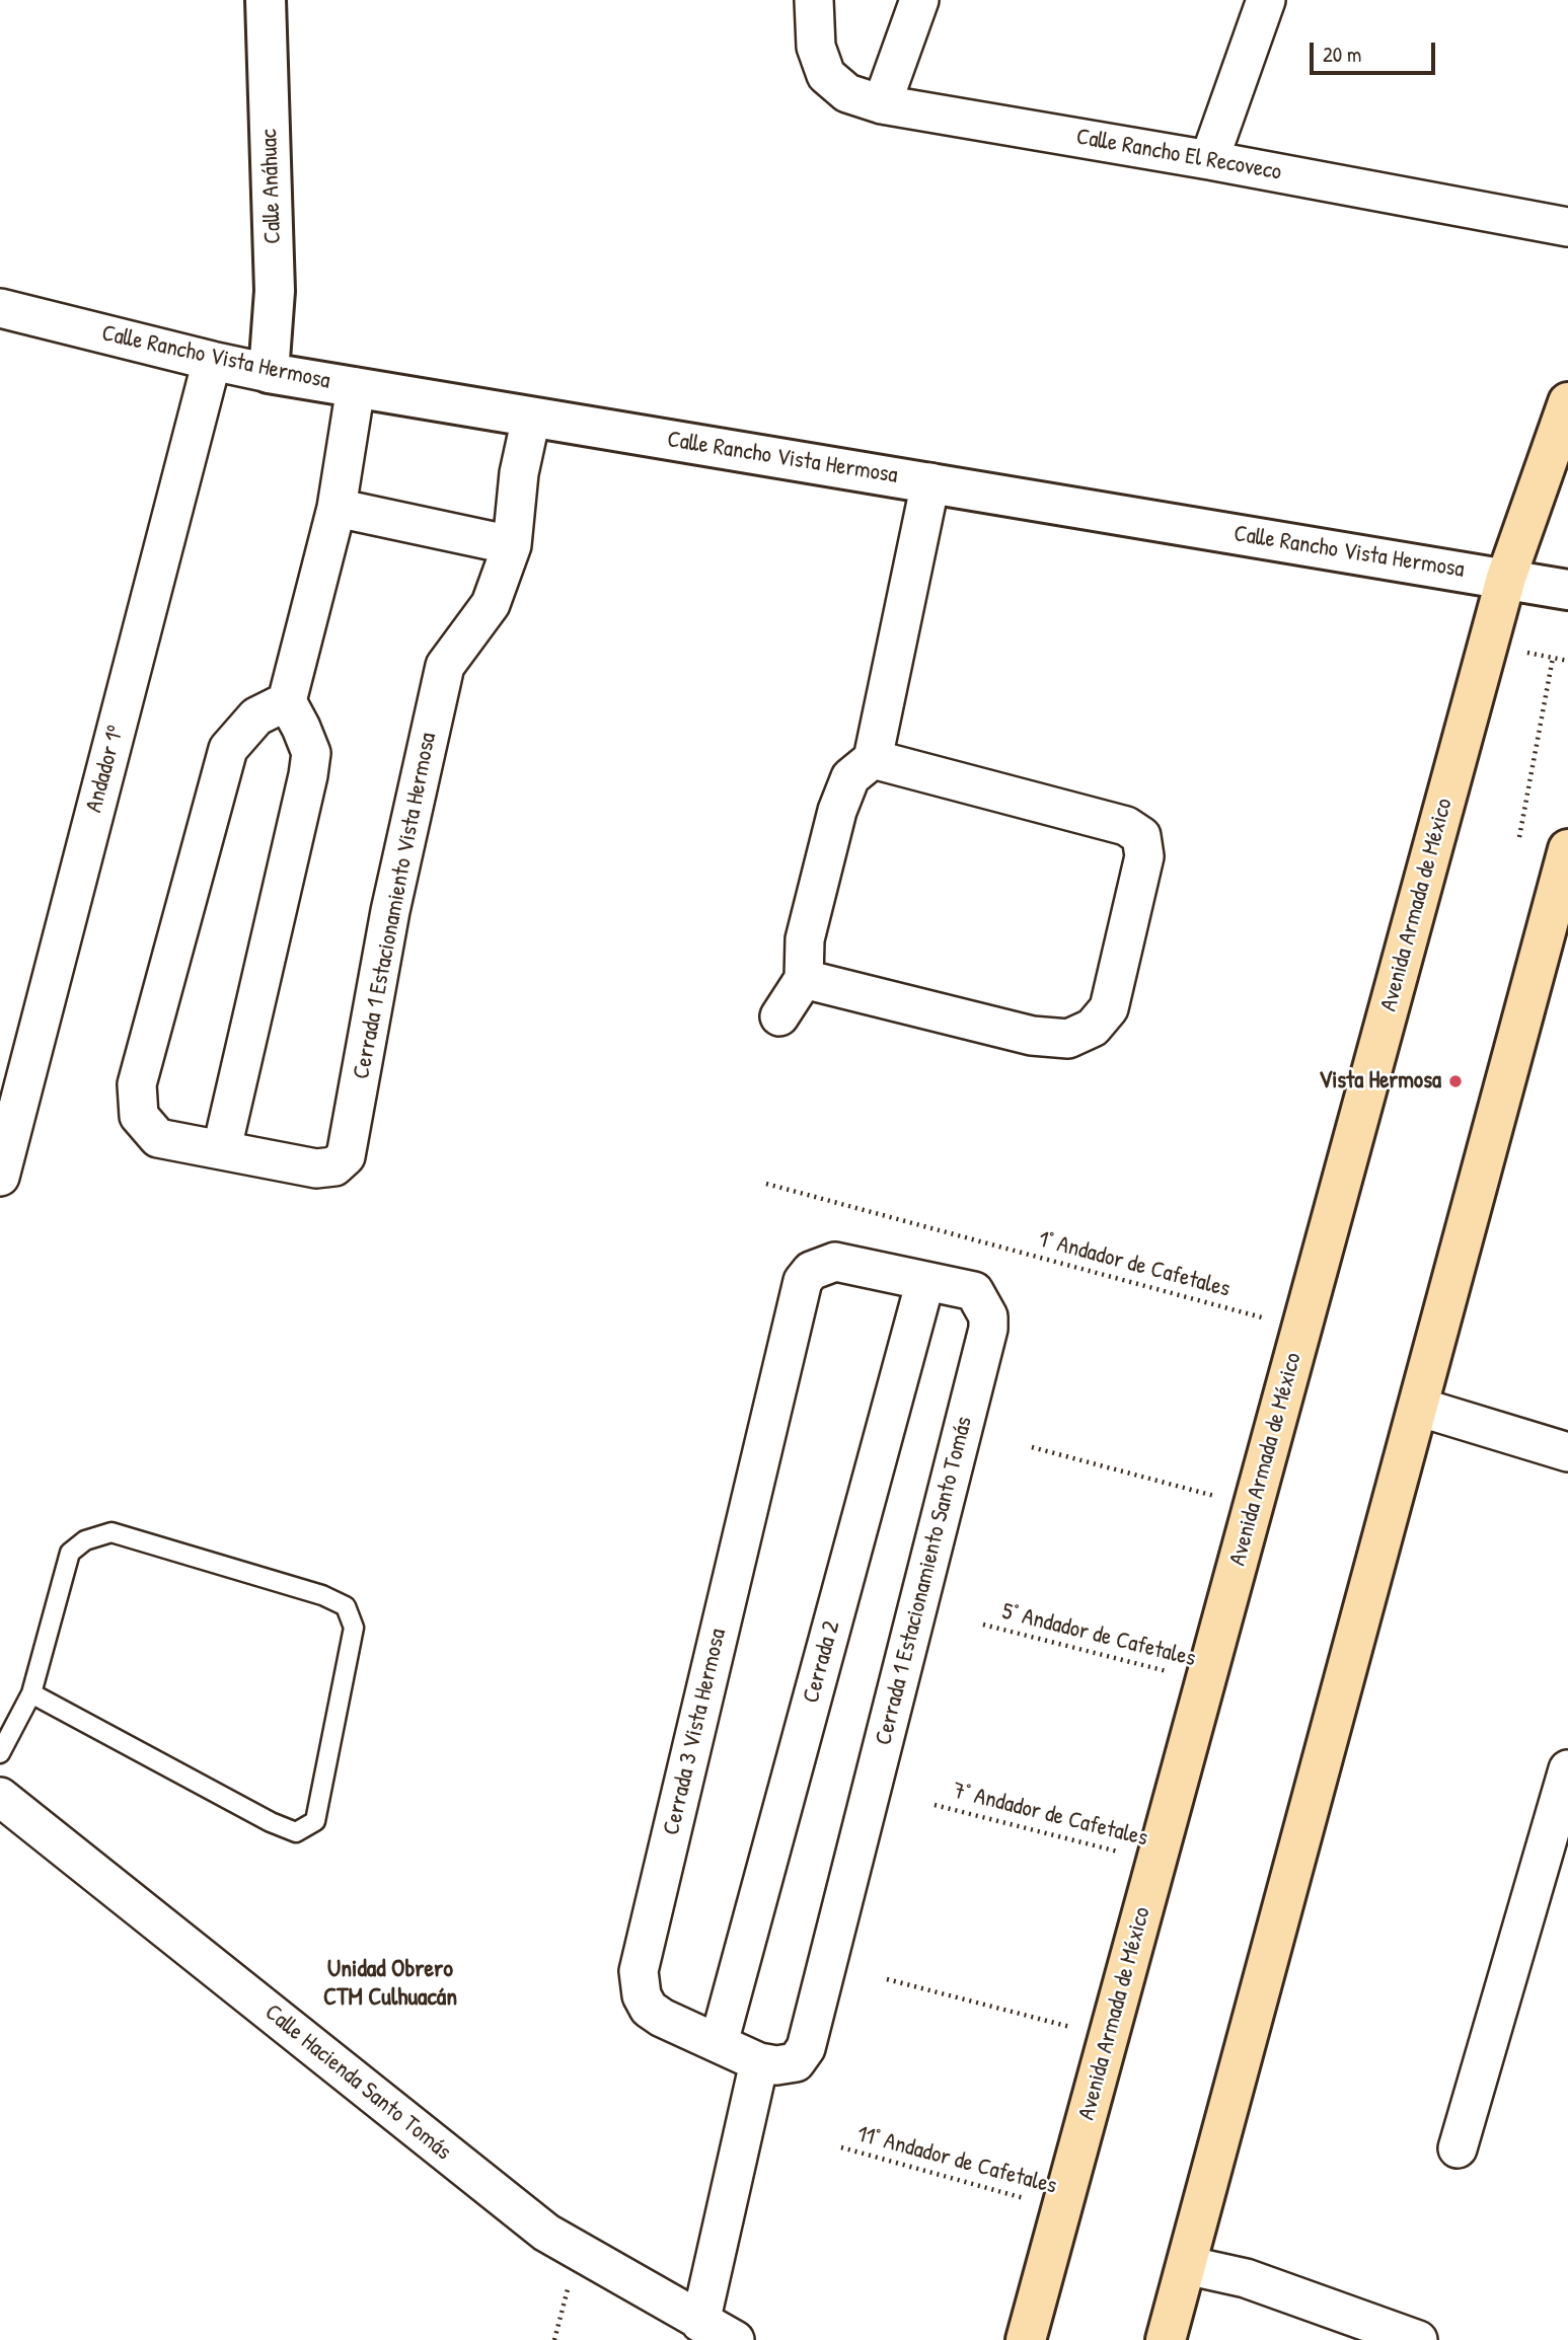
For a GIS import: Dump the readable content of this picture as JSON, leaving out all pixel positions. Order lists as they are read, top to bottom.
{
  "streets": {
    "main road": ["Avenida Armada de México"],
    "street": [
      "Calle Rancho El Recoveco",
      "Calle Anáhuac",
      "Calle Rancho Vista Hermosa",
      "Andador 1º",
      "Cerrada 1 Estacionamiento Vista Hermosa",
      "Cerrada 1 Estacionamiento Santo Tomás",
      "Cerrada 2",
      "Cerrada 3 Vista Hermosa",
      "Calle Hacienda Santo Tomás"
    ],
    "path": [
      "1° Andador de Cafetales",
      "5° Andador de Cafetales",
      "7° Andador de Cafetales",
      "11° Andador de Cafetales"
    ]
  },
  "crossings": [
    ["Calle Anáhuac", "Calle Rancho Vista Hermosa"],
    ["Calle Rancho Vista Hermosa", "Andador 1º"],
    ["Calle Rancho Vista Hermosa", "Avenida Armada de México"],
    ["Calle Rancho Vista Hermosa", "Cerrada 1 Estacionamiento Vista Hermosa"],
    ["Avenida Armada de México", "1° Andador de Cafetales"],
    ["Avenida Armada de México", "5° Andador de Cafetales"],
    ["Avenida Armada de México", "7° Andador de Cafetales"],
    ["Avenida Armada de México", "11° Andador de Cafetales"],
    ["Cerrada 1 Estacionamiento Santo Tomás", "Cerrada 2"],
    ["Cerrada 1 Estacionamiento Santo Tomás", "Cerrada 3 Vista Hermosa"],
    ["Cerrada 2", "Cerrada 3 Vista Hermosa"]
  ],
  "districts": ["Unidad Obrero CTM Culhuacán"],
  "places": ["Vista Hermosa"],
  "scale_bar": "20 m"
}
